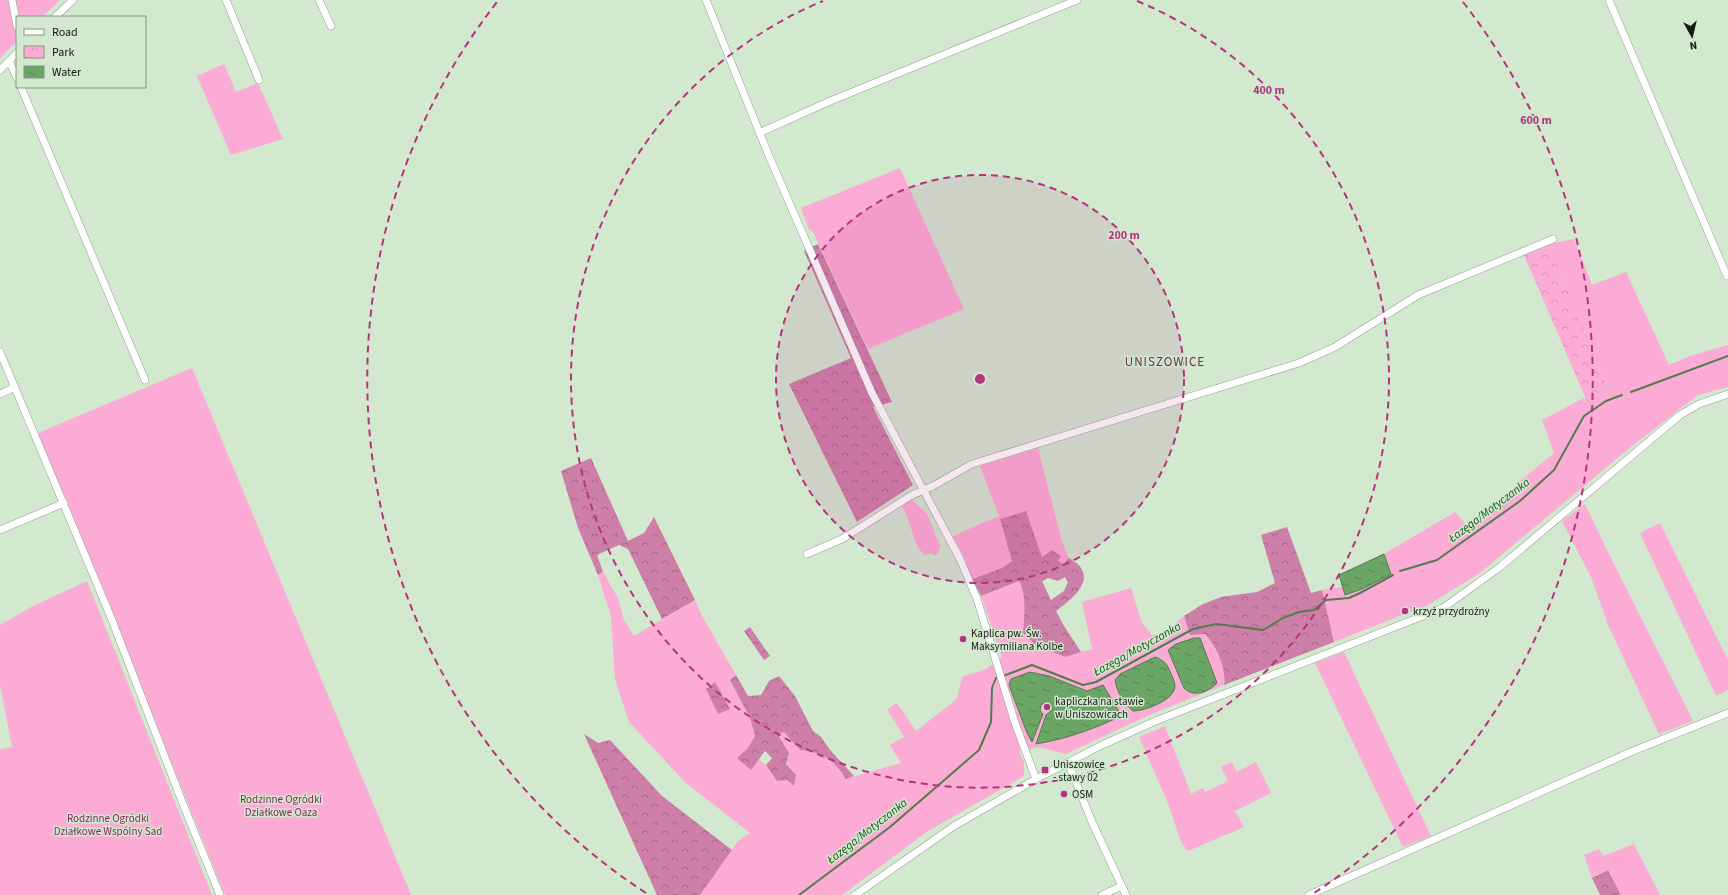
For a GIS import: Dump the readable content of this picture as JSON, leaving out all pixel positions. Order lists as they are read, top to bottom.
{
  "districts": ["UNISZOWICE"],
  "water": ["Łazęga/Motyczanka"],
  "parks": ["Rodzinne Ogródki Działkowe Oaza", "Rodzinne Ogródki Działkowe Wspólny Sad"],
  "places": {
    "other": [
      "krzyż przydrożny",
      "Kaplica pw. Św. Maksymiliana Kolbe",
      "kapliczka na stawie w Uniszowicach",
      "OSM"
    ],
    "transit": ["Uniszowice - stawy 02"]
  },
  "legend": ["Road", "Park", "Water"],
  "north": "bottom",
  "rings": ["400 m", "600 m", "200 m"]
}
